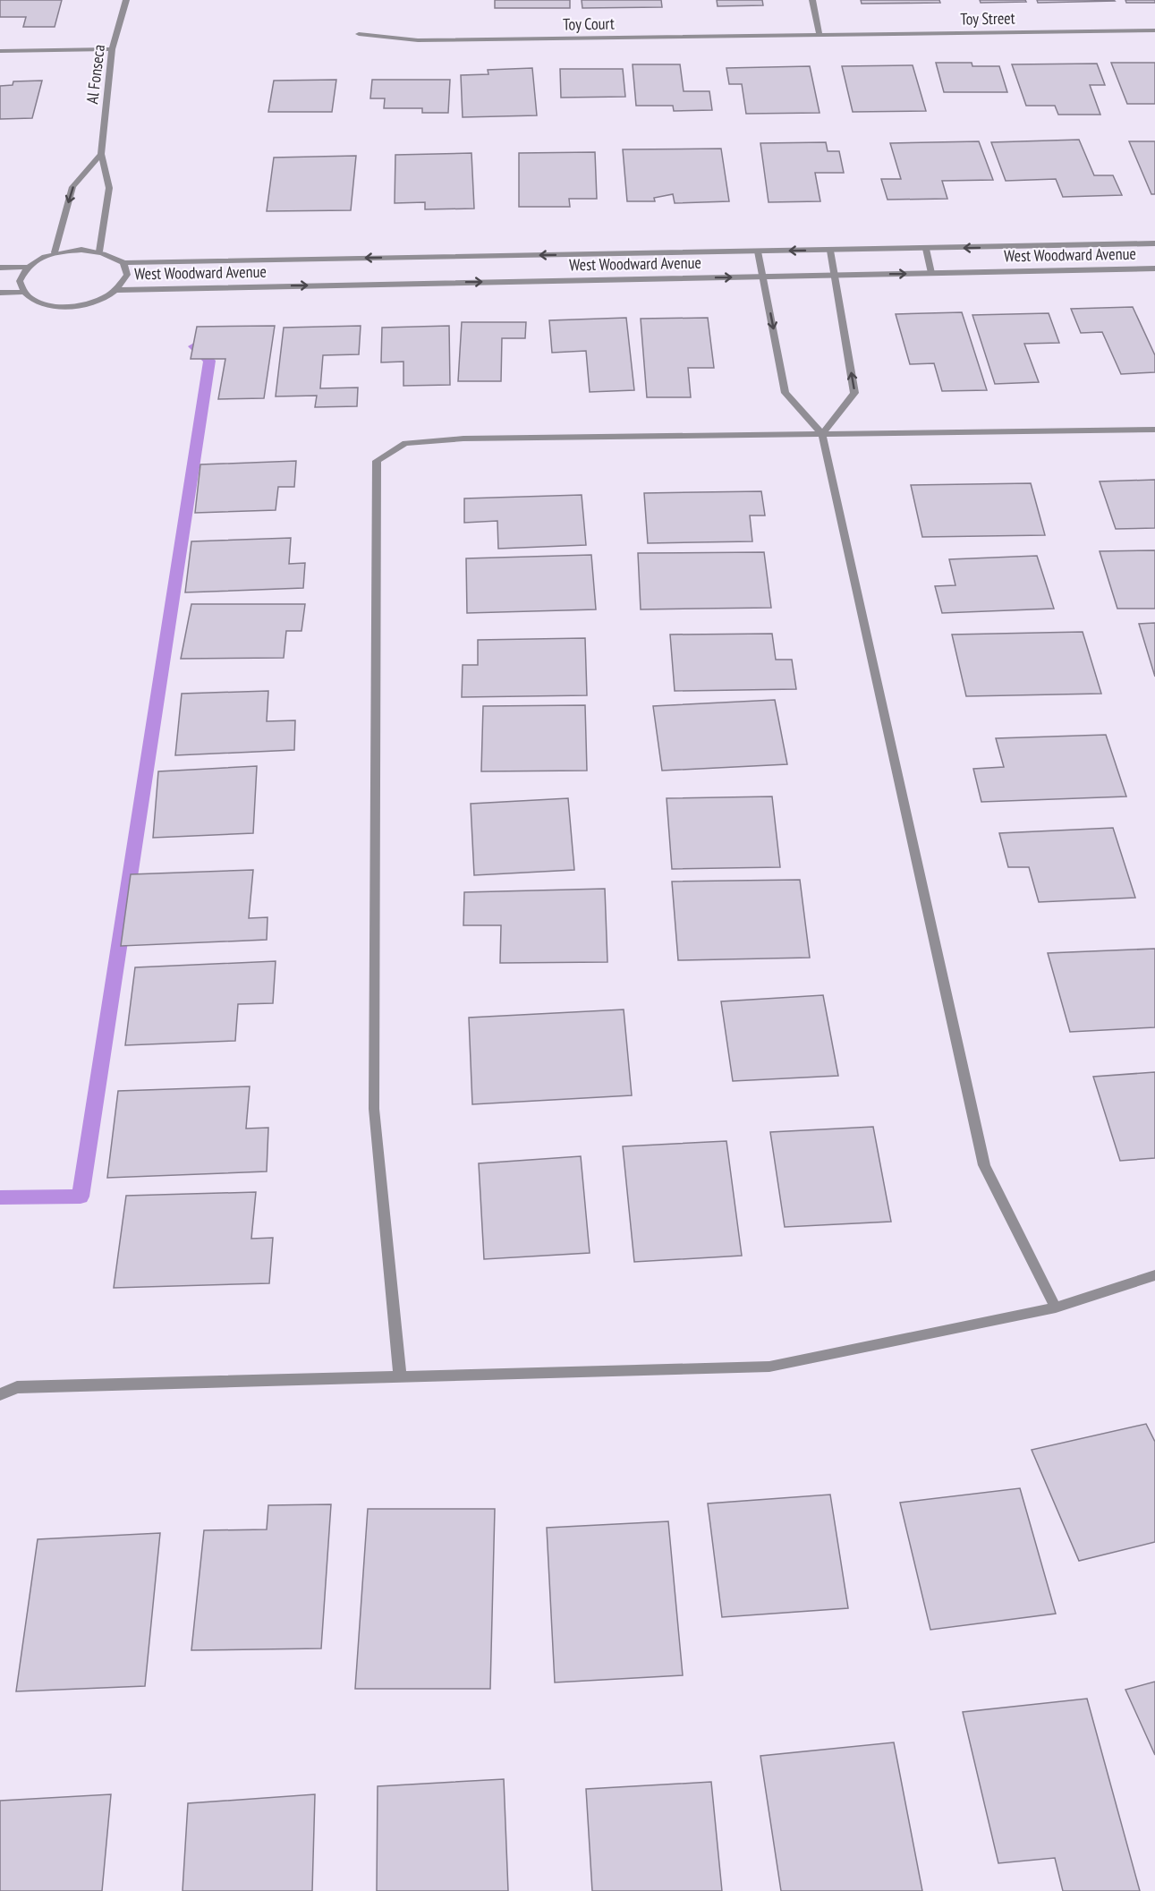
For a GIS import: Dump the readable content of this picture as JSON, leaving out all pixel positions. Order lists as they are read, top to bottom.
{
  "streets": {
    "street": [
      "Toy Street",
      "Toy Court",
      "Al Fonseca",
      "West Woodward Avenue"
    ]
  },
  "crossings": [
    ["Toy Street", "Toy Court"]
  ]
}
